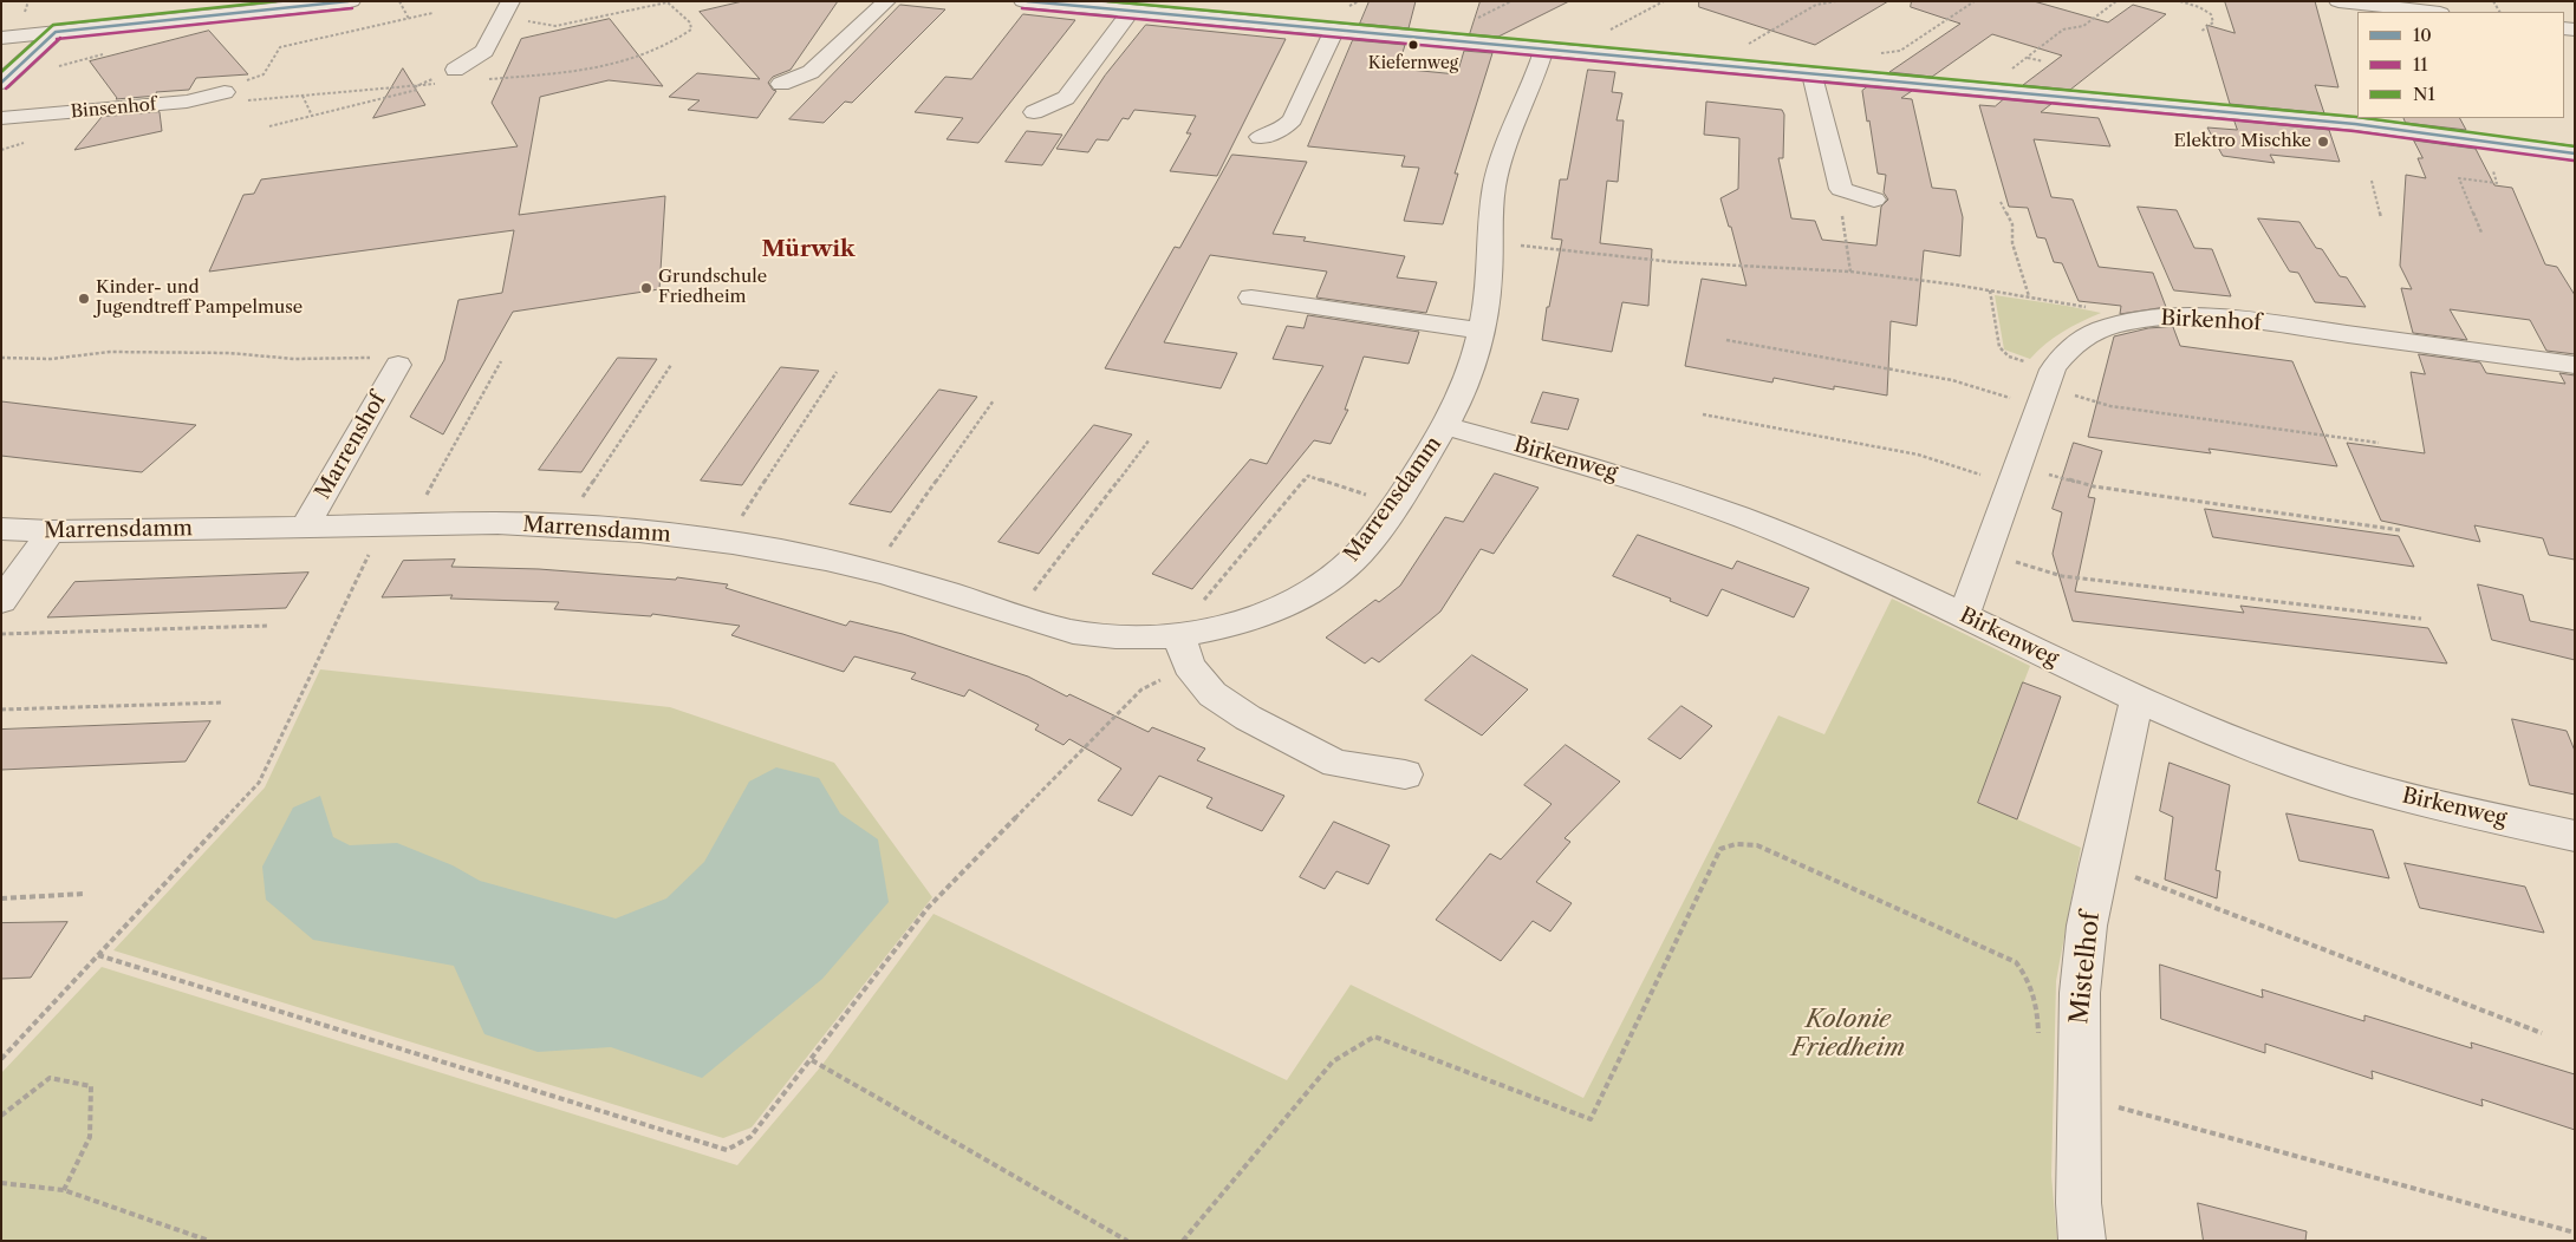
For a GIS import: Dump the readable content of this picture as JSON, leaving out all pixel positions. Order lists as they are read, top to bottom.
{
  "streets": {
    "street": [
      "Binsenhof",
      "Birkenhof",
      "Marrenshof",
      "Birkenweg",
      "Marrensdamm",
      "Mistelhof"
    ]
  },
  "crossings": [
    ["Birkenhof", "Birkenweg"],
    ["Marrenshof", "Marrensdamm"],
    ["Birkenweg", "Marrensdamm"],
    ["Birkenweg", "Mistelhof"]
  ],
  "districts": ["Mürwik"],
  "parks": ["Kolonie Friedheim"],
  "places": [
    "Kiefernweg",
    "Elektro Mischke",
    "Grundschule Friedheim",
    "Kinder- und Jugendtreff Pampelmuse"
  ],
  "lines": ["transit line 10", "transit line N1", "transit line 11"],
  "legend": ["10", "11", "N1"]
}
